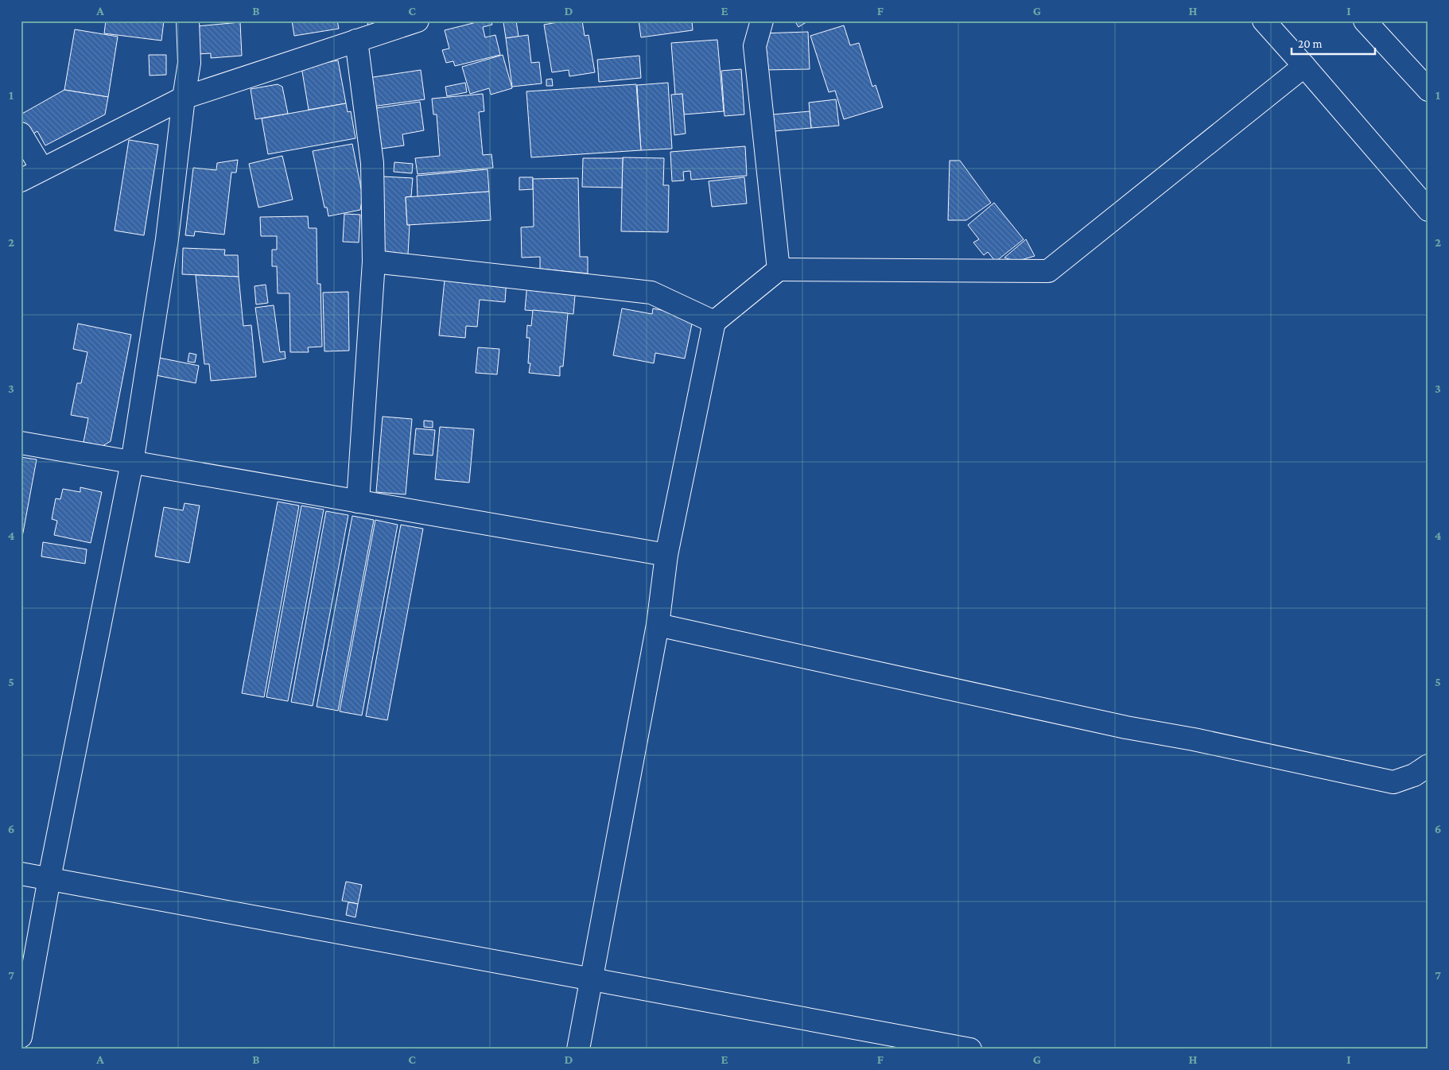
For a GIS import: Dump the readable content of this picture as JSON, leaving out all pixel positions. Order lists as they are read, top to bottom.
{
  "scale_bar": "20 m",
  "grid": {
    "columns": [
      "A",
      "B",
      "C",
      "D",
      "E",
      "F",
      "G",
      "H",
      "I"
    ],
    "rows": [
      "1",
      "2",
      "3",
      "4",
      "5",
      "6",
      "7"
    ]
  }
}
